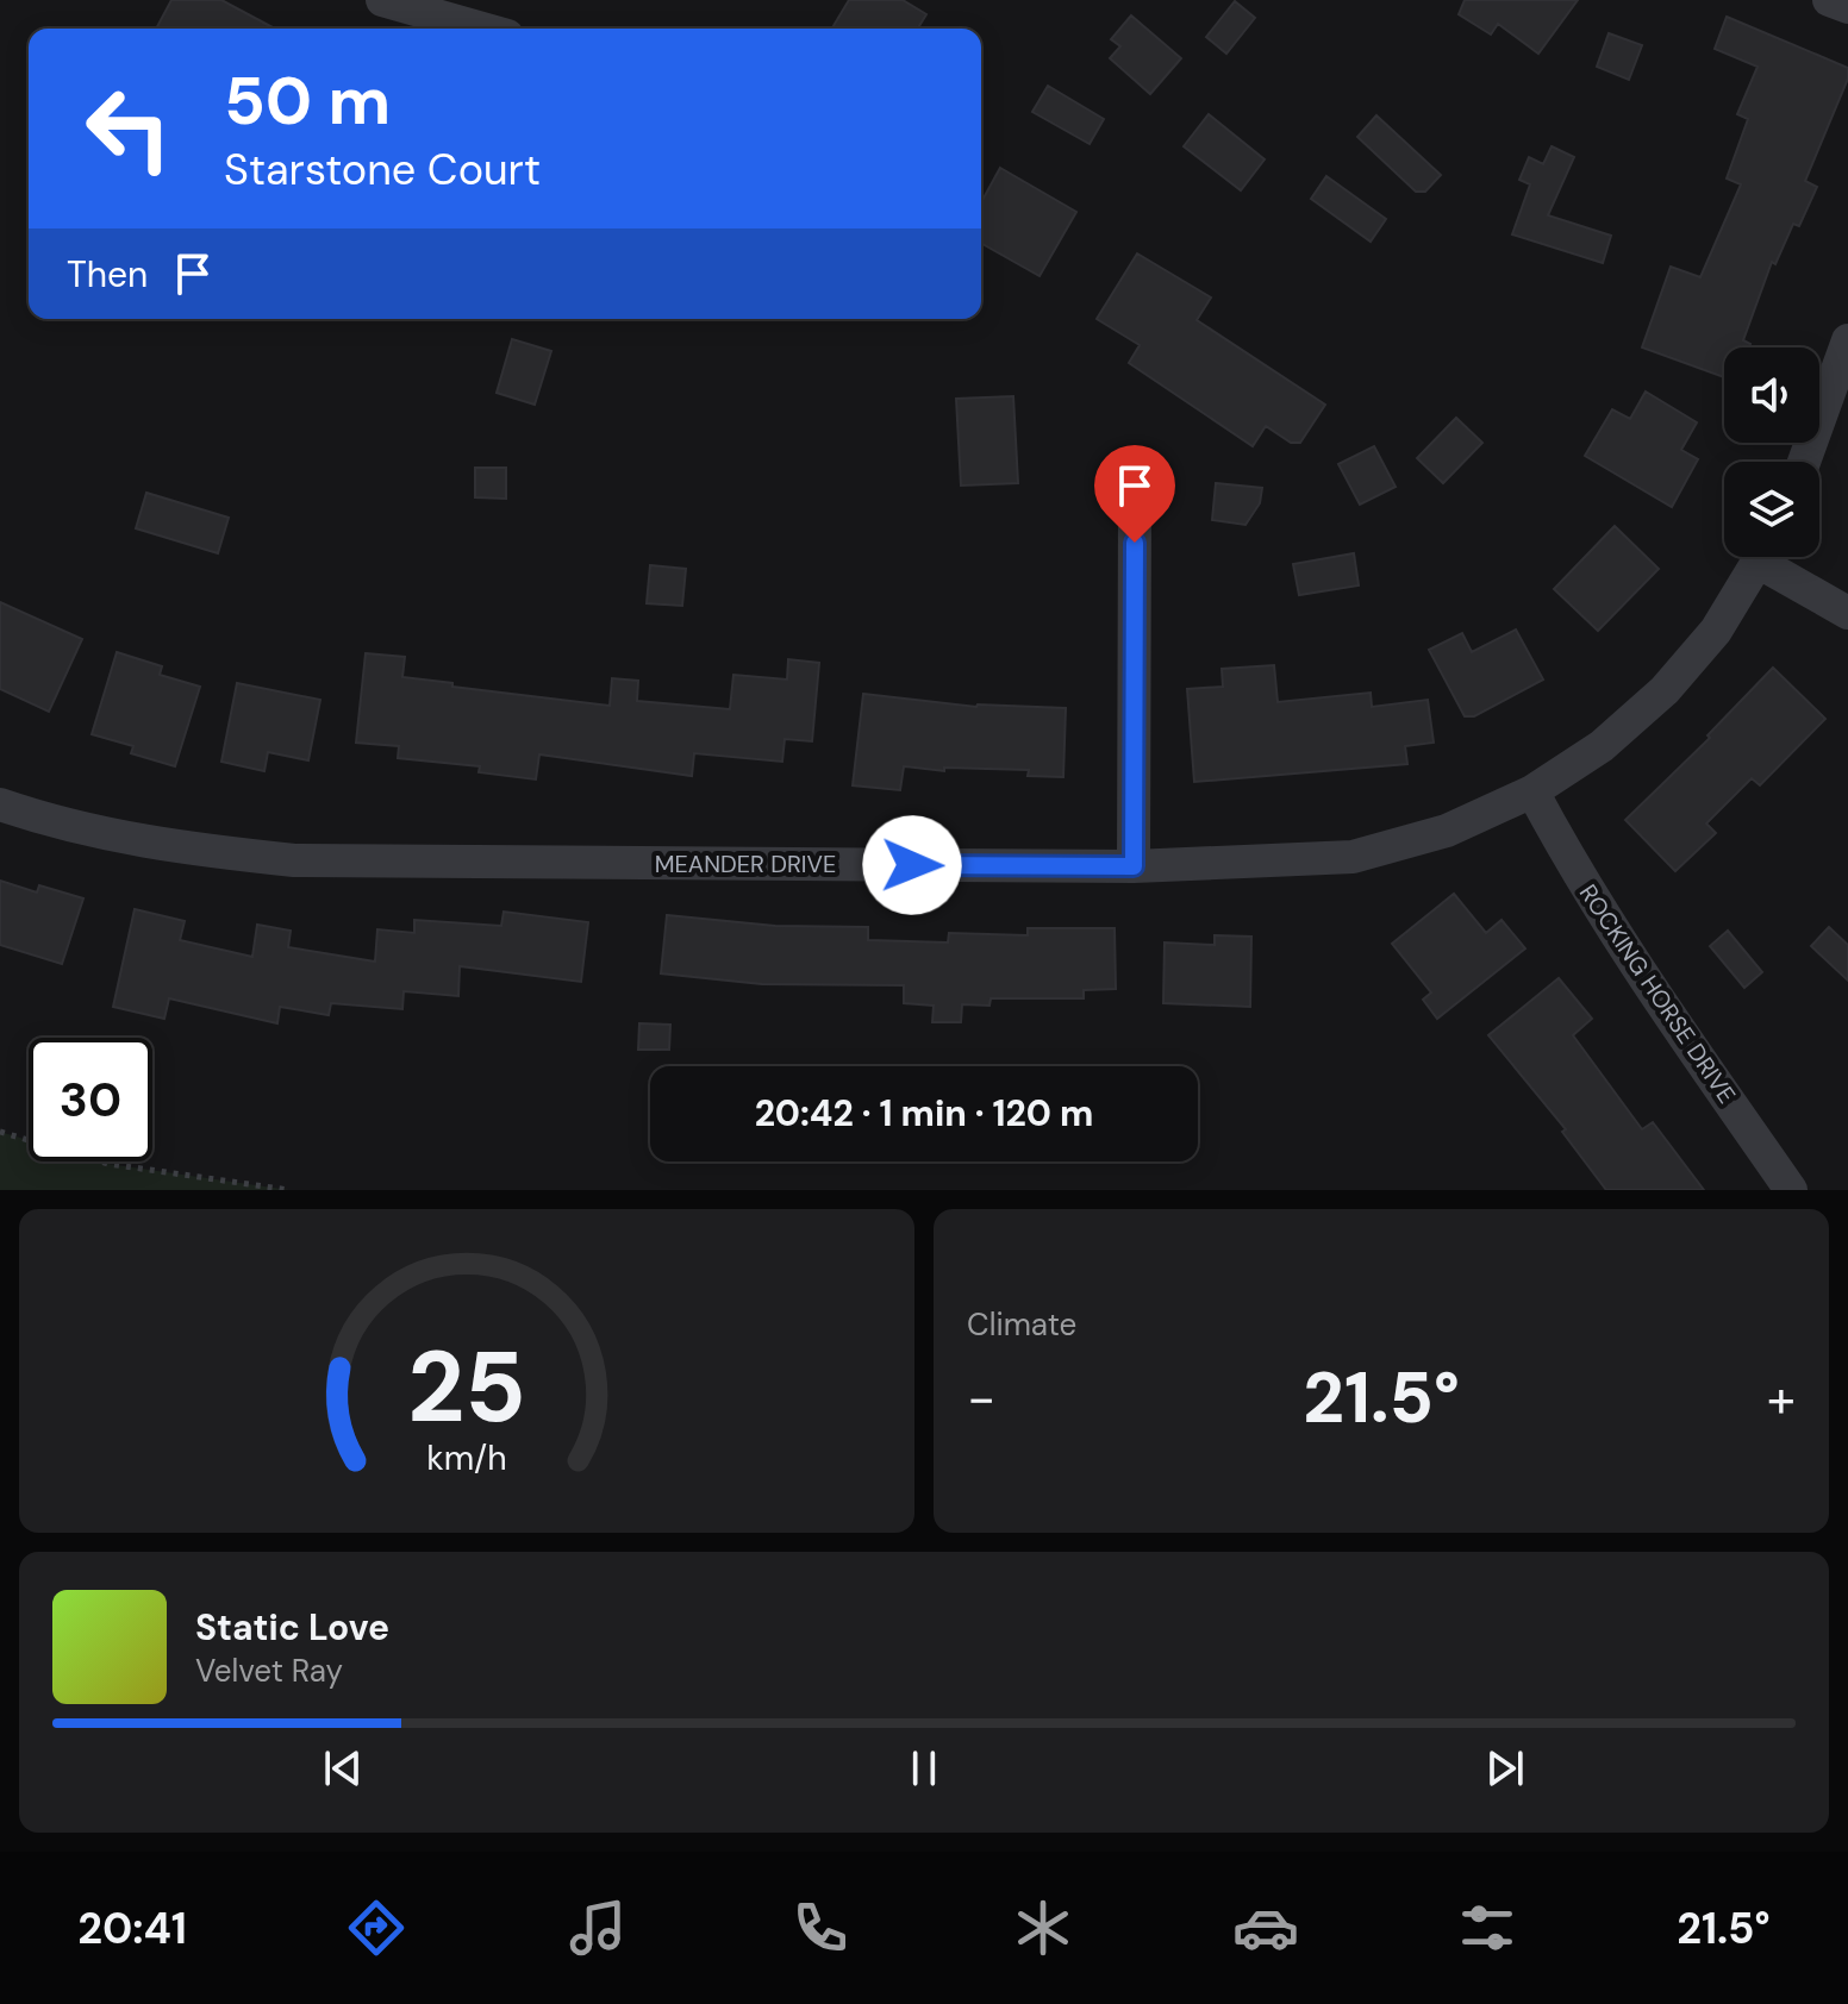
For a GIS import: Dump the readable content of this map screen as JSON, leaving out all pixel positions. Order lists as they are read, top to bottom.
{
  "streets": {
    "street": ["MEANDER DRIVE", "ROCKING HORSE DRIVE"]
  },
  "crossings": [
    ["MEANDER DRIVE", "ROCKING HORSE DRIVE"]
  ],
  "page": {
    "turn": ["50 m", "Starstone Court"],
    "then": "Then",
    "limit": "30",
    "trip": "20:42 · 1 min · 120 m",
    "tile": "Climate",
    "heat": ["−", "21.5°", "+"],
    "song": ["Static Love", "Velvet Ray"],
    "tabs": ["20:41", "21.5°"],
    "gauge": ["25", "km/h"]
  }
}
